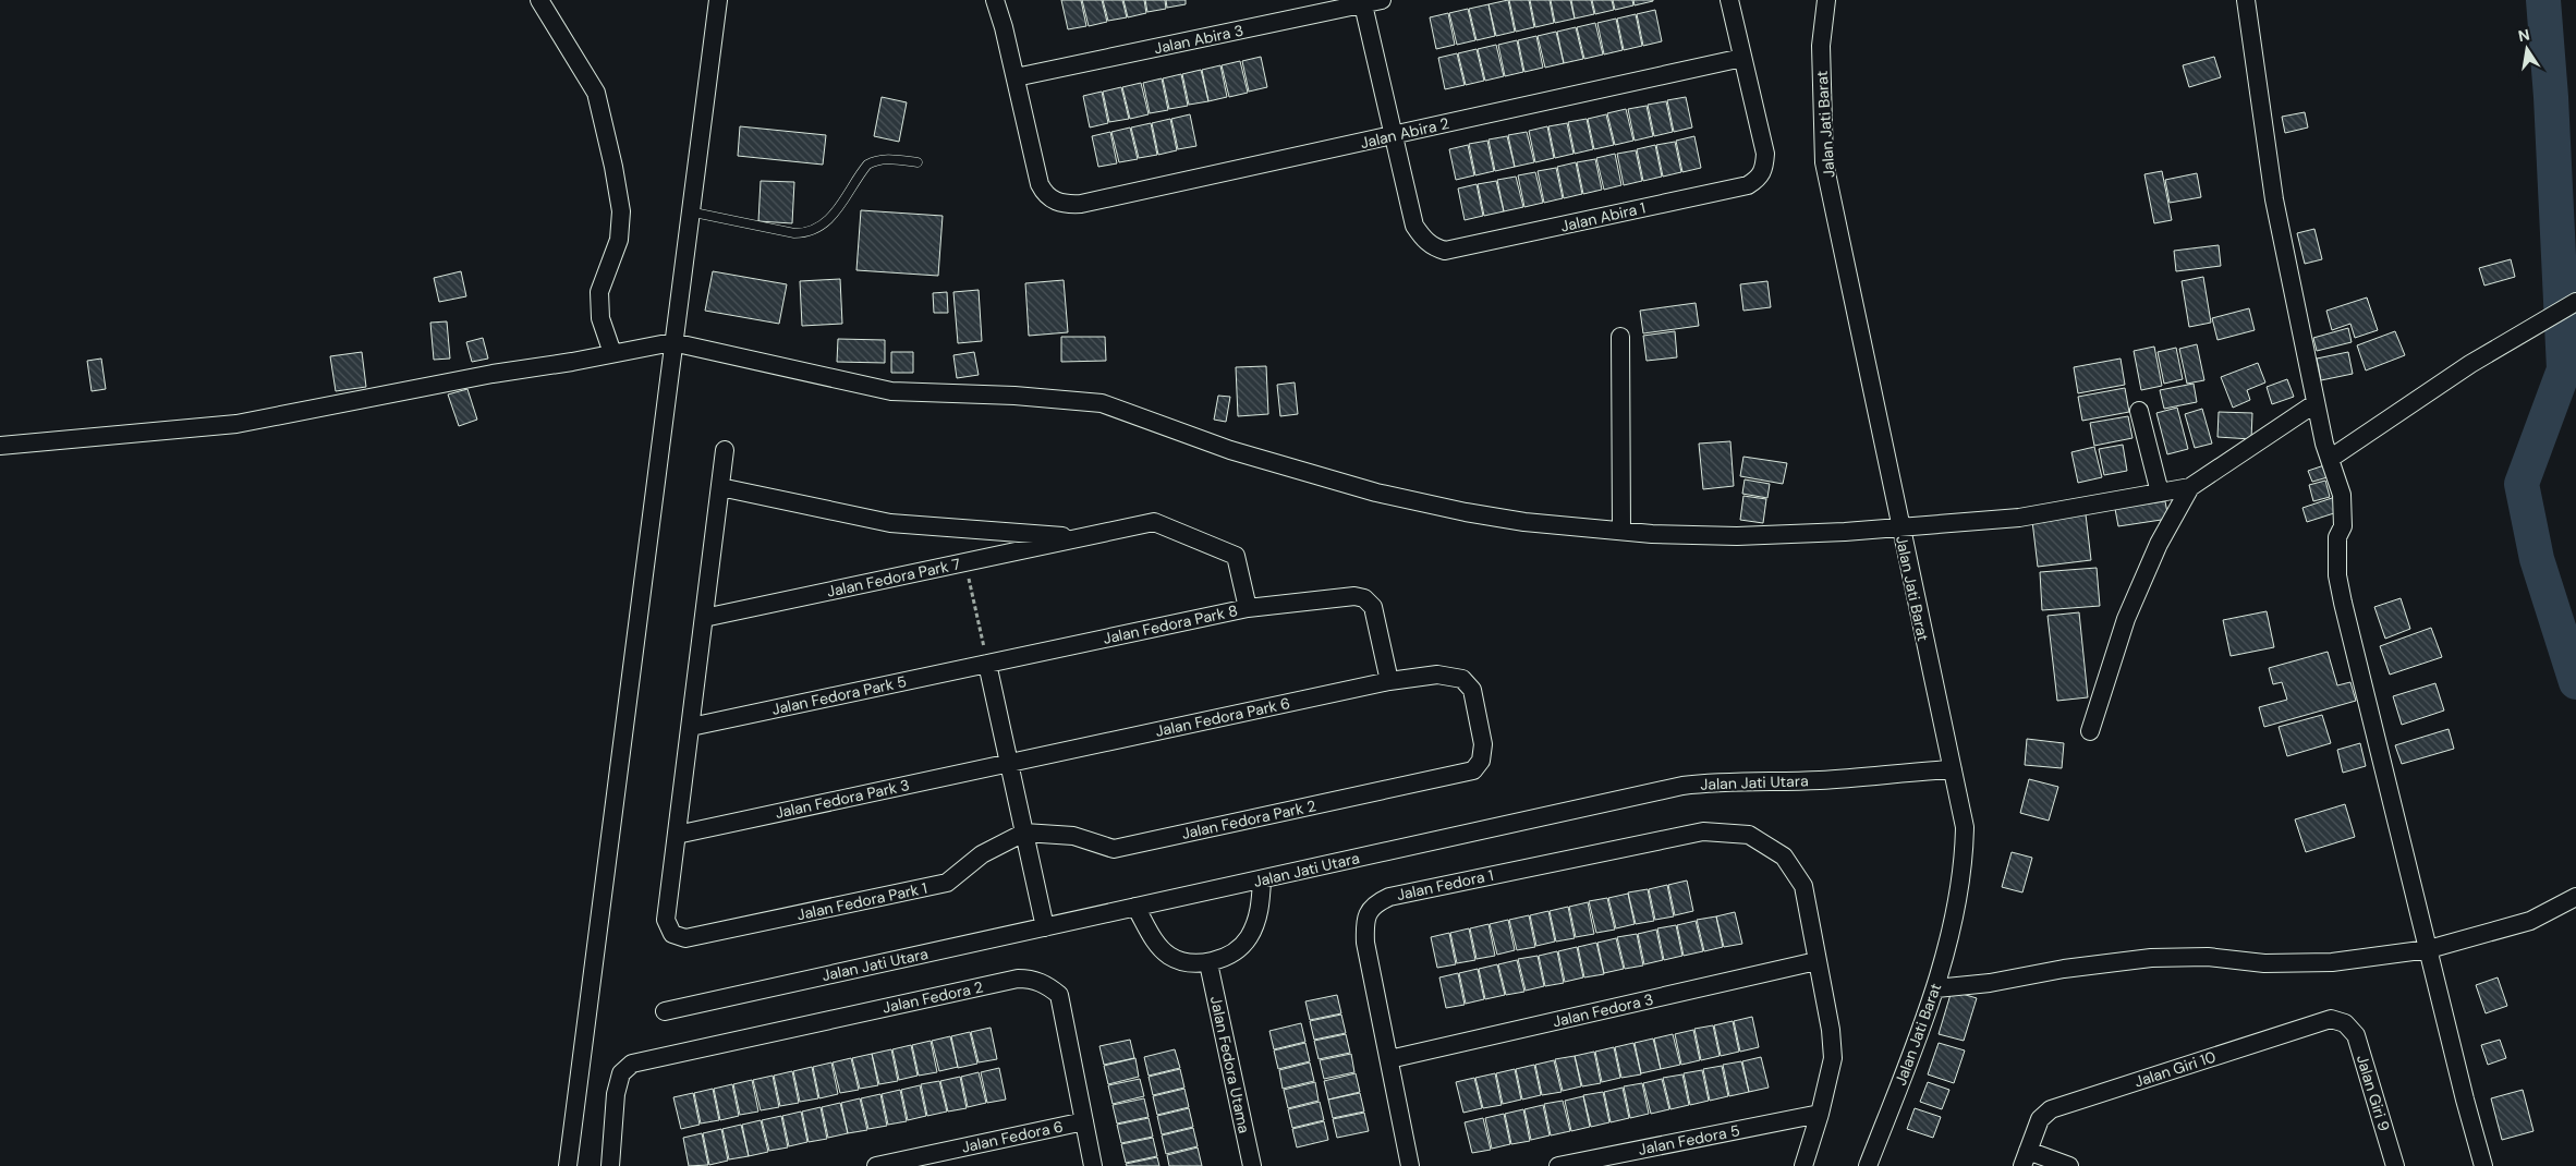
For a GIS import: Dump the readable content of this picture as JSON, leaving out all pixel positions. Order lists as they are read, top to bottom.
{
  "streets": {
    "street": [
      "Jalan Abira 3",
      "Jalan Jati Barat",
      "Jalan Abira 2",
      "Jalan Abira 1",
      "Jalan Fedora Park 7",
      "Jalan Fedora Park 8",
      "Jalan Fedora Park 5",
      "Jalan Fedora Park 6",
      "Jalan Jati Utara",
      "Jalan Fedora Park 3",
      "Jalan Fedora Park 2",
      "Jalan Fedora 1",
      "Jalan Fedora Park 1",
      "Jalan Fedora 2",
      "Jalan Fedora 3",
      "Jalan Fedora Utama",
      "Jalan Giri 10",
      "Jalan Giri 9",
      "Jalan Fedora 6",
      "Jalan Fedora 5"
    ]
  },
  "crossings": [
    ["Jalan Abira 3", "Jalan Abira 2"],
    ["Jalan Jati Barat", "Jalan Jati Utara"],
    ["Jalan Abira 2", "Jalan Abira 1"],
    ["Jalan Fedora Park 7", "Jalan Fedora Park 8"],
    ["Jalan Fedora Park 8", "Jalan Fedora Park 5"],
    ["Jalan Fedora Park 8", "Jalan Fedora Park 6"],
    ["Jalan Fedora Park 6", "Jalan Fedora Park 3"],
    ["Jalan Fedora Park 6", "Jalan Fedora Park 2"],
    ["Jalan Fedora Park 3", "Jalan Fedora Park 1"],
    ["Jalan Fedora Park 2", "Jalan Fedora Park 1"],
    ["Jalan Fedora 1", "Jalan Fedora 3"],
    ["Jalan Fedora 2", "Jalan Fedora 6"],
    ["Jalan Giri 10", "Jalan Giri 9"]
  ],
  "north": "top"
}
